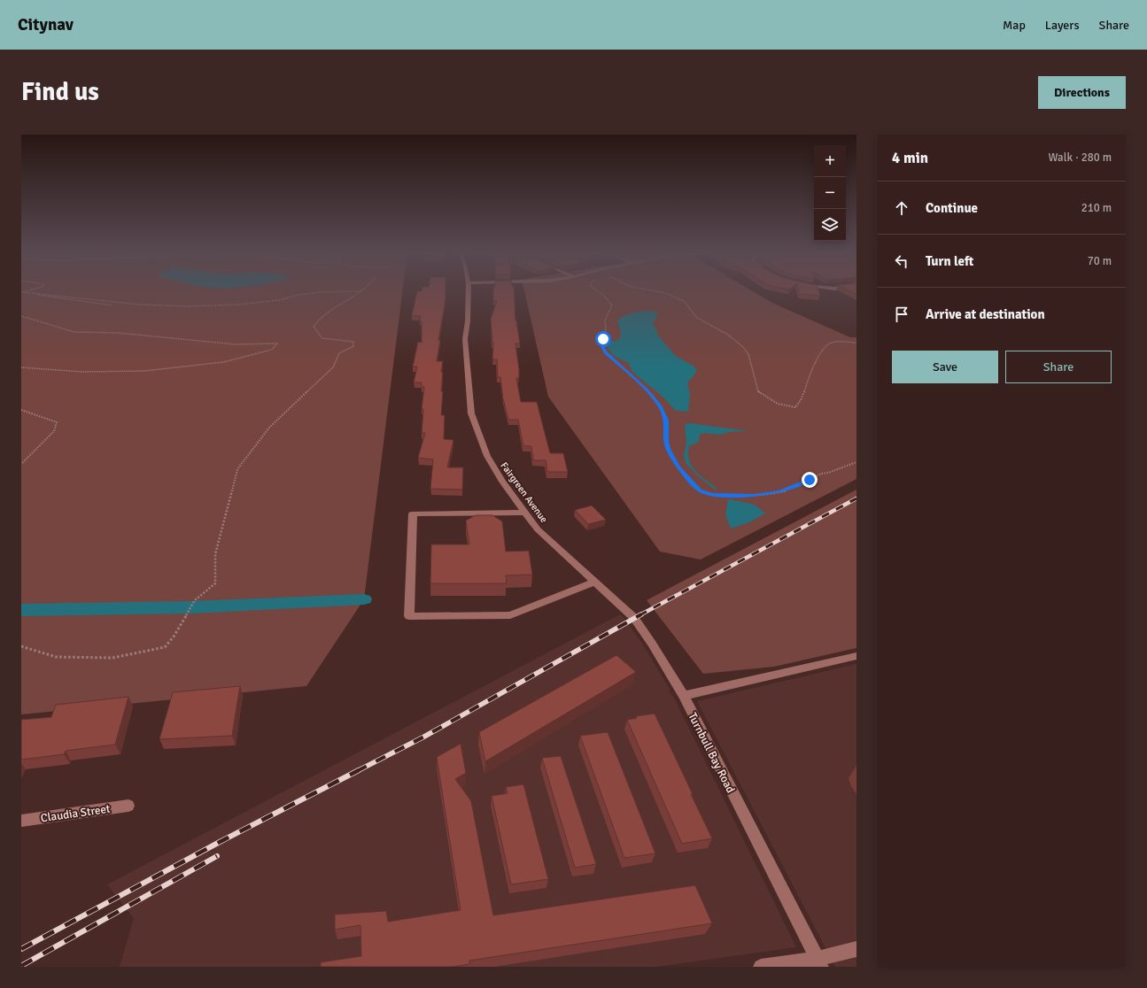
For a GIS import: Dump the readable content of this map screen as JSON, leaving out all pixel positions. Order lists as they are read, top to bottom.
{
  "streets": {
    "street": ["Fairgreen Avenue", "Turnbull Bay Road", "Claudia Street"]
  },
  "crossings": [
    ["Fairgreen Avenue", "Turnbull Bay Road"]
  ],
  "page": {
    "header": "Citynav",
    "nav": ["Map", "Layers", "Share"],
    "buttons": [
      "Directions",
      ["Save", "Share"]
    ],
    "title": "Find us",
    "heading": ["4 min", "Walk · 280 m"],
    "map_buttons": ["+", "−"],
    "list": [
      ["Continue", "210 m"],
      ["Turn left", "70 m"],
      "Arrive at destination"
    ]
  }
}
